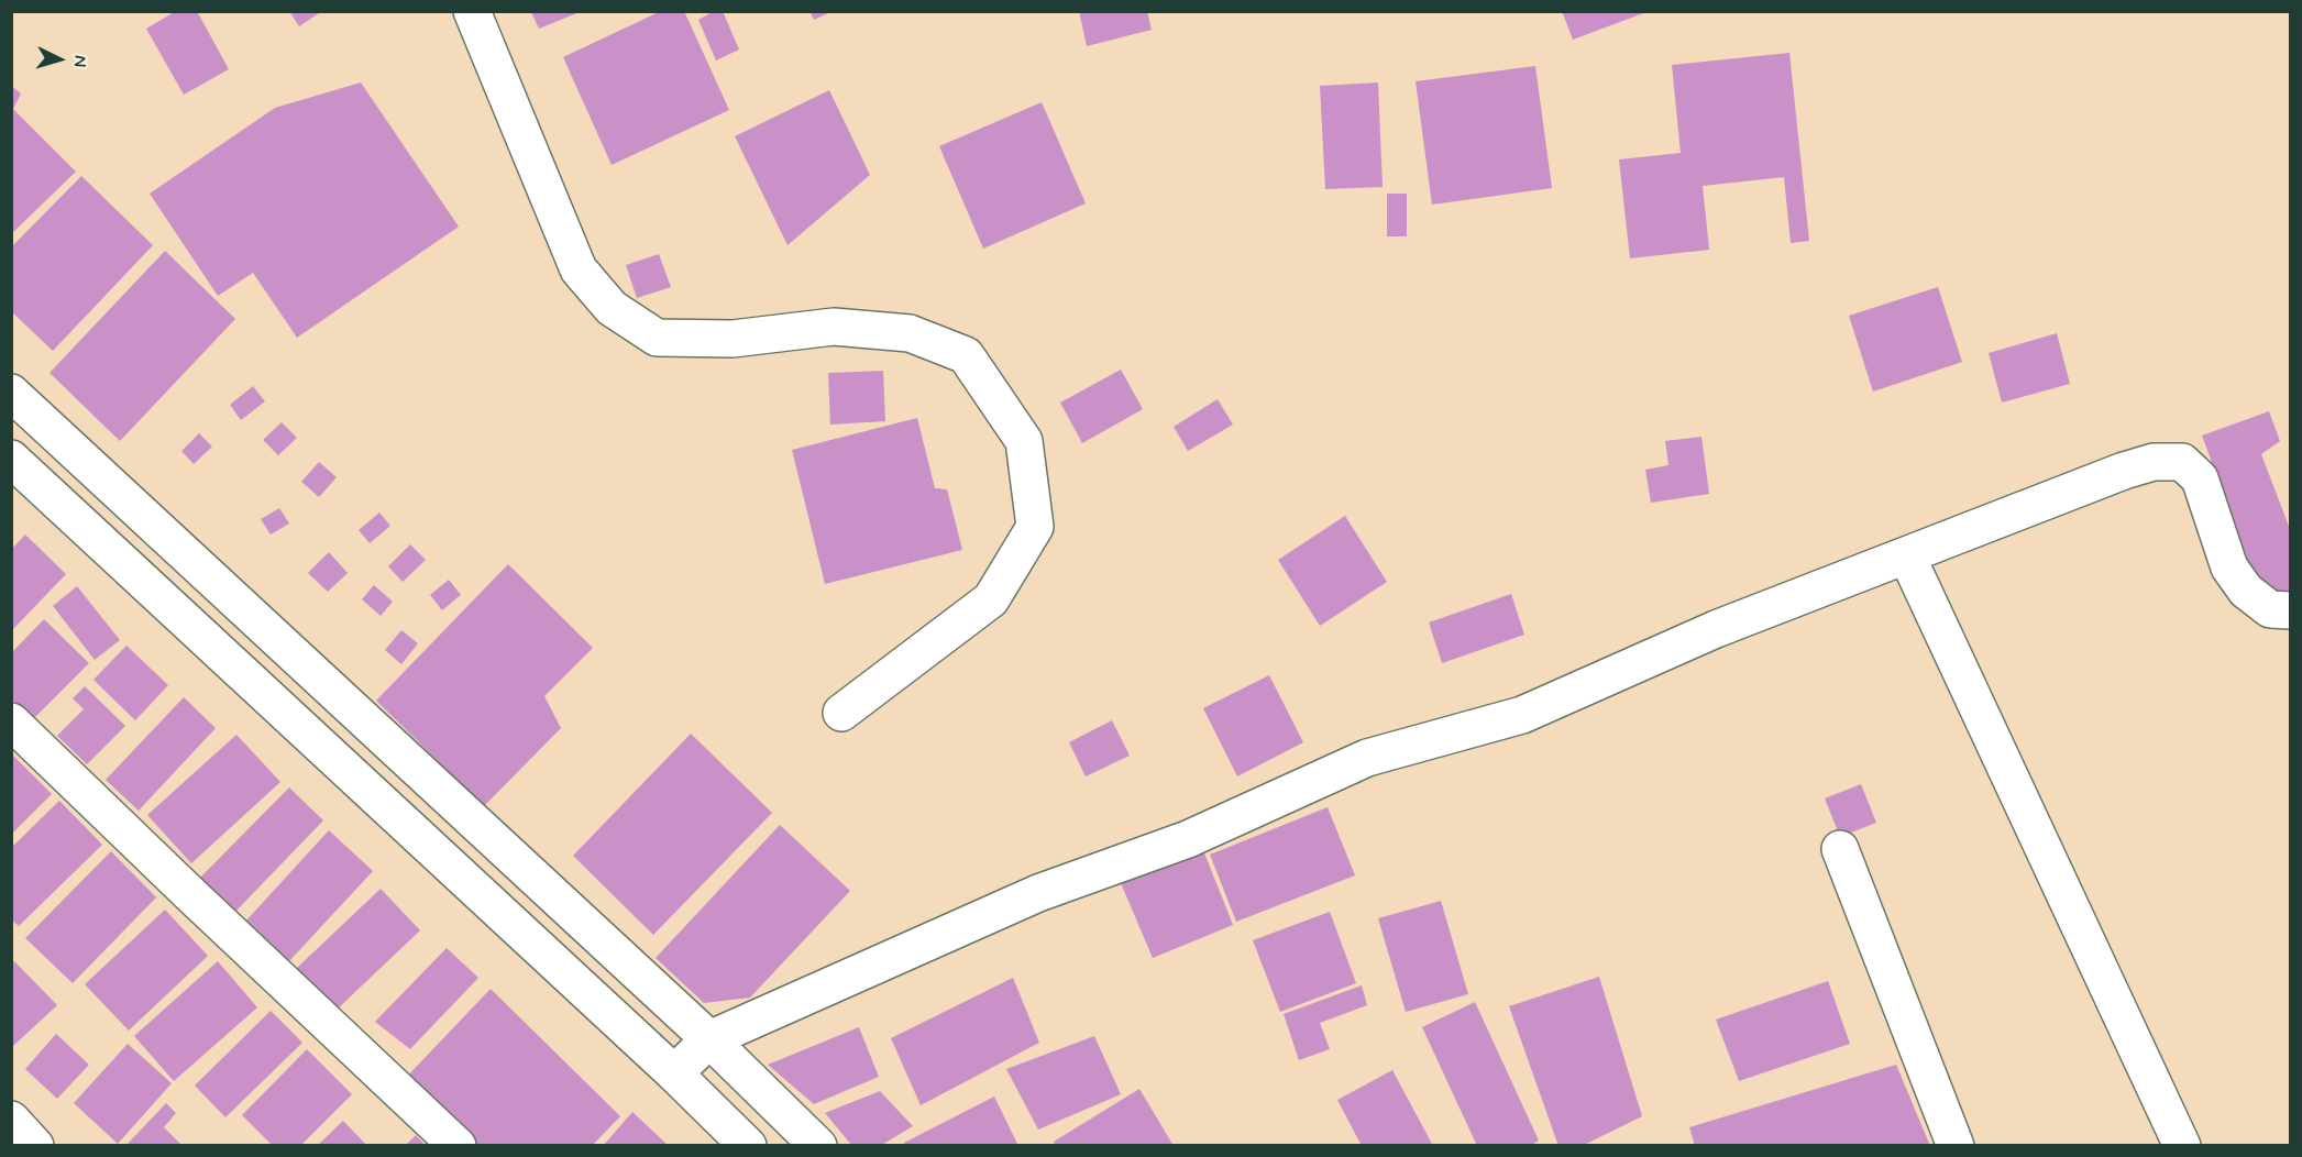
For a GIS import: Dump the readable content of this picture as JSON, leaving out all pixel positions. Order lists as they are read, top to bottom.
{
  "north": "right"
}
